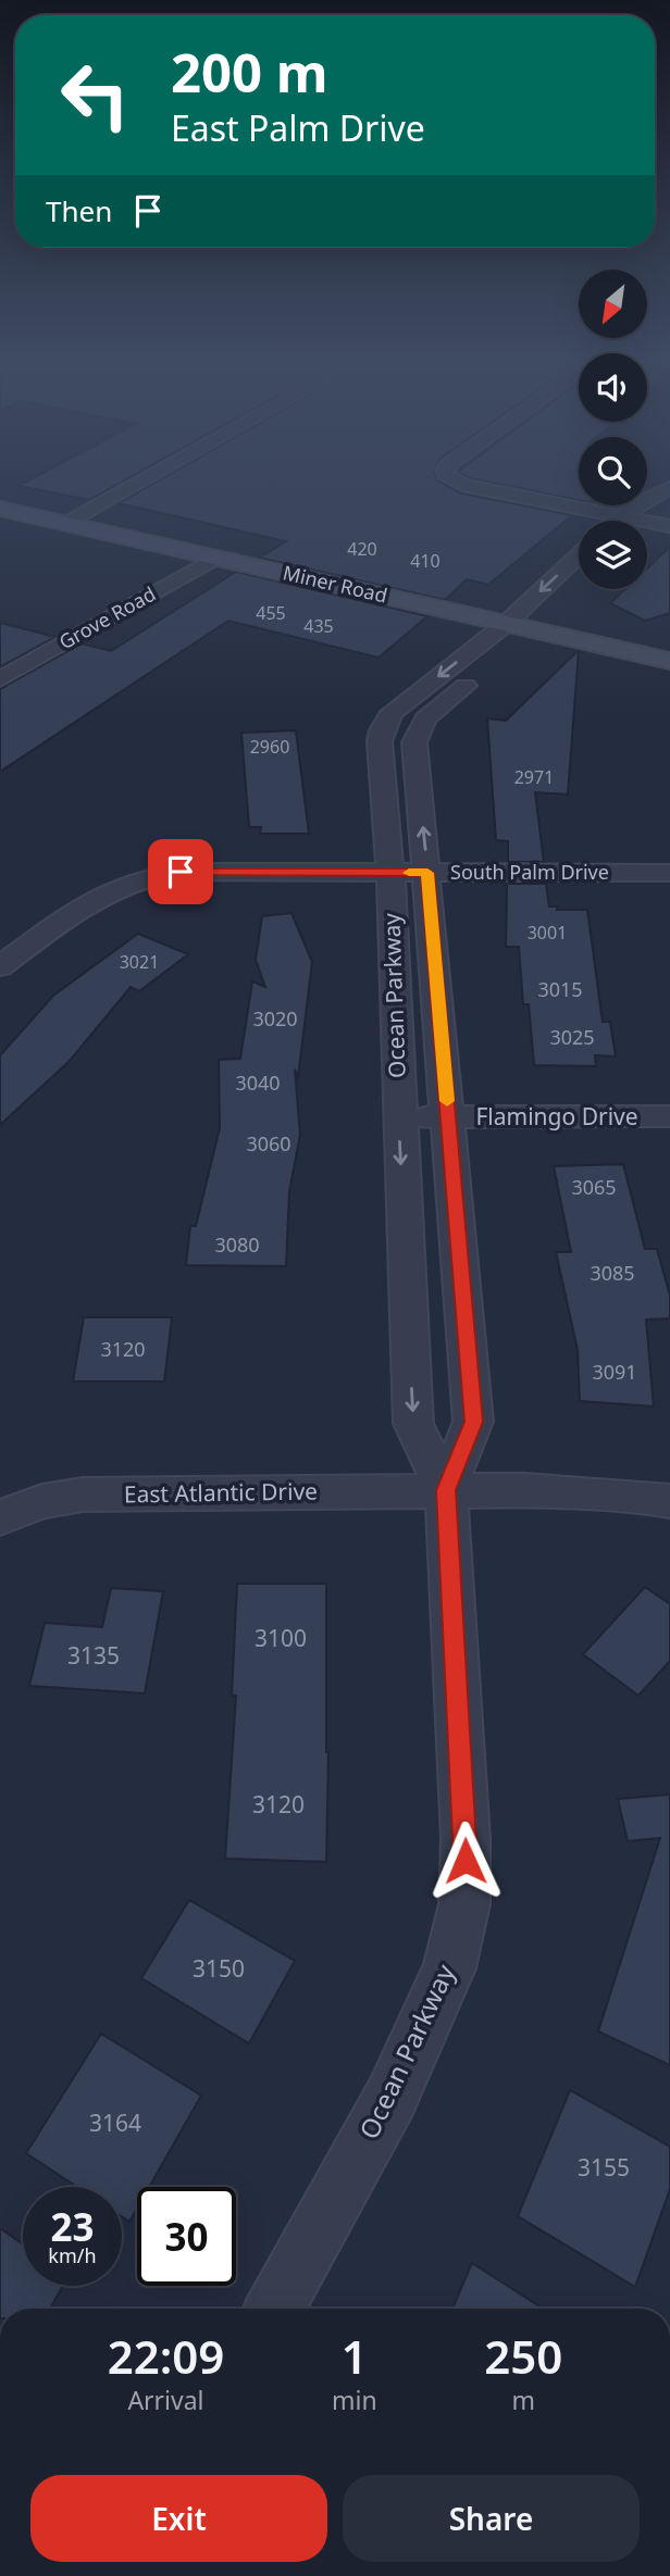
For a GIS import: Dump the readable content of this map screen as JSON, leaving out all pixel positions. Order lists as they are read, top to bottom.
{
  "streets": {
    "street": [
      "Miner Road",
      "Grove Road",
      "South Palm Drive",
      "Ocean Parkway",
      "Flamingo Drive",
      "East Atlantic Drive"
    ]
  },
  "crossings": [
    ["Miner Road", "Grove Road"],
    ["Miner Road", "Ocean Parkway"],
    ["South Palm Drive", "Ocean Parkway"],
    ["Ocean Parkway", "Flamingo Drive"],
    ["Ocean Parkway", "East Atlantic Drive"]
  ],
  "house_numbers": [
    "420",
    "410",
    "455",
    "435",
    "2960",
    "2971",
    "3001",
    "3021",
    "3015",
    "3020",
    "3025",
    "3040",
    "3060",
    "3065",
    "3080",
    "3085",
    "3120",
    "3091",
    "3100",
    "3135",
    "3120",
    "3150",
    "3164",
    "3155"
  ],
  "north": "bottom left",
  "page": {
    "turn": ["200 m", "East Palm Drive"],
    "then": "Then",
    "speed": "23 km/h",
    "limit": "30",
    "eta": [
      "22:09",
      "Arrival",
      "1",
      "min",
      "250",
      "m"
    ],
    "buttons": ["Exit", "Share"]
  }
}
